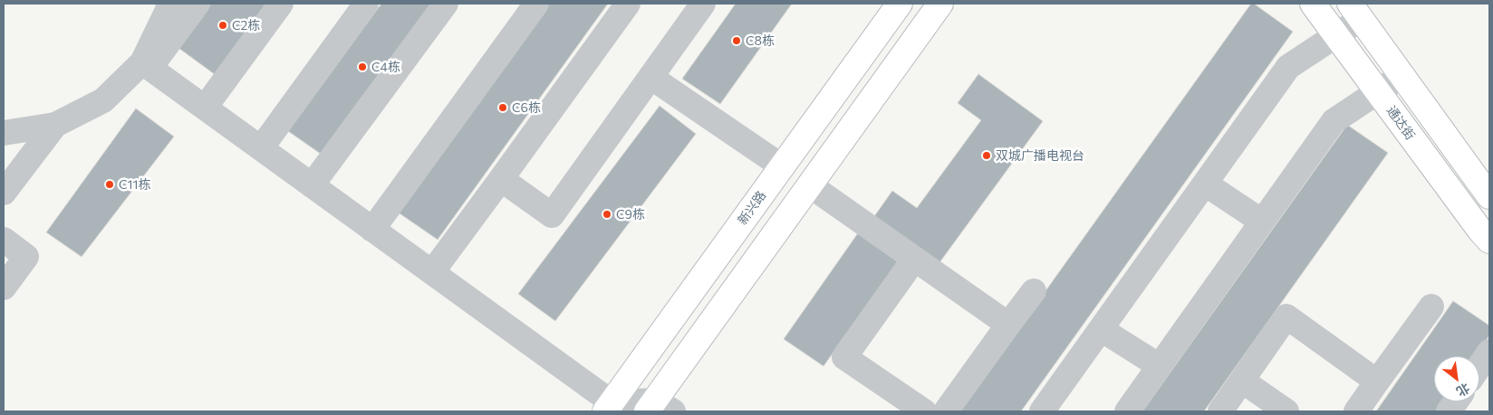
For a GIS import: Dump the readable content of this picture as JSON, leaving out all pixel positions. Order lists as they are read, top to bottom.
{
  "streets": {
    "main road": ["通达街", "新兴路"]
  },
  "places": [
    "C2栋",
    "C8栋",
    "C4栋",
    "C6栋",
    "双城广播电视台",
    "C11栋",
    "C9栋"
  ],
  "north": "bottom right"
}
